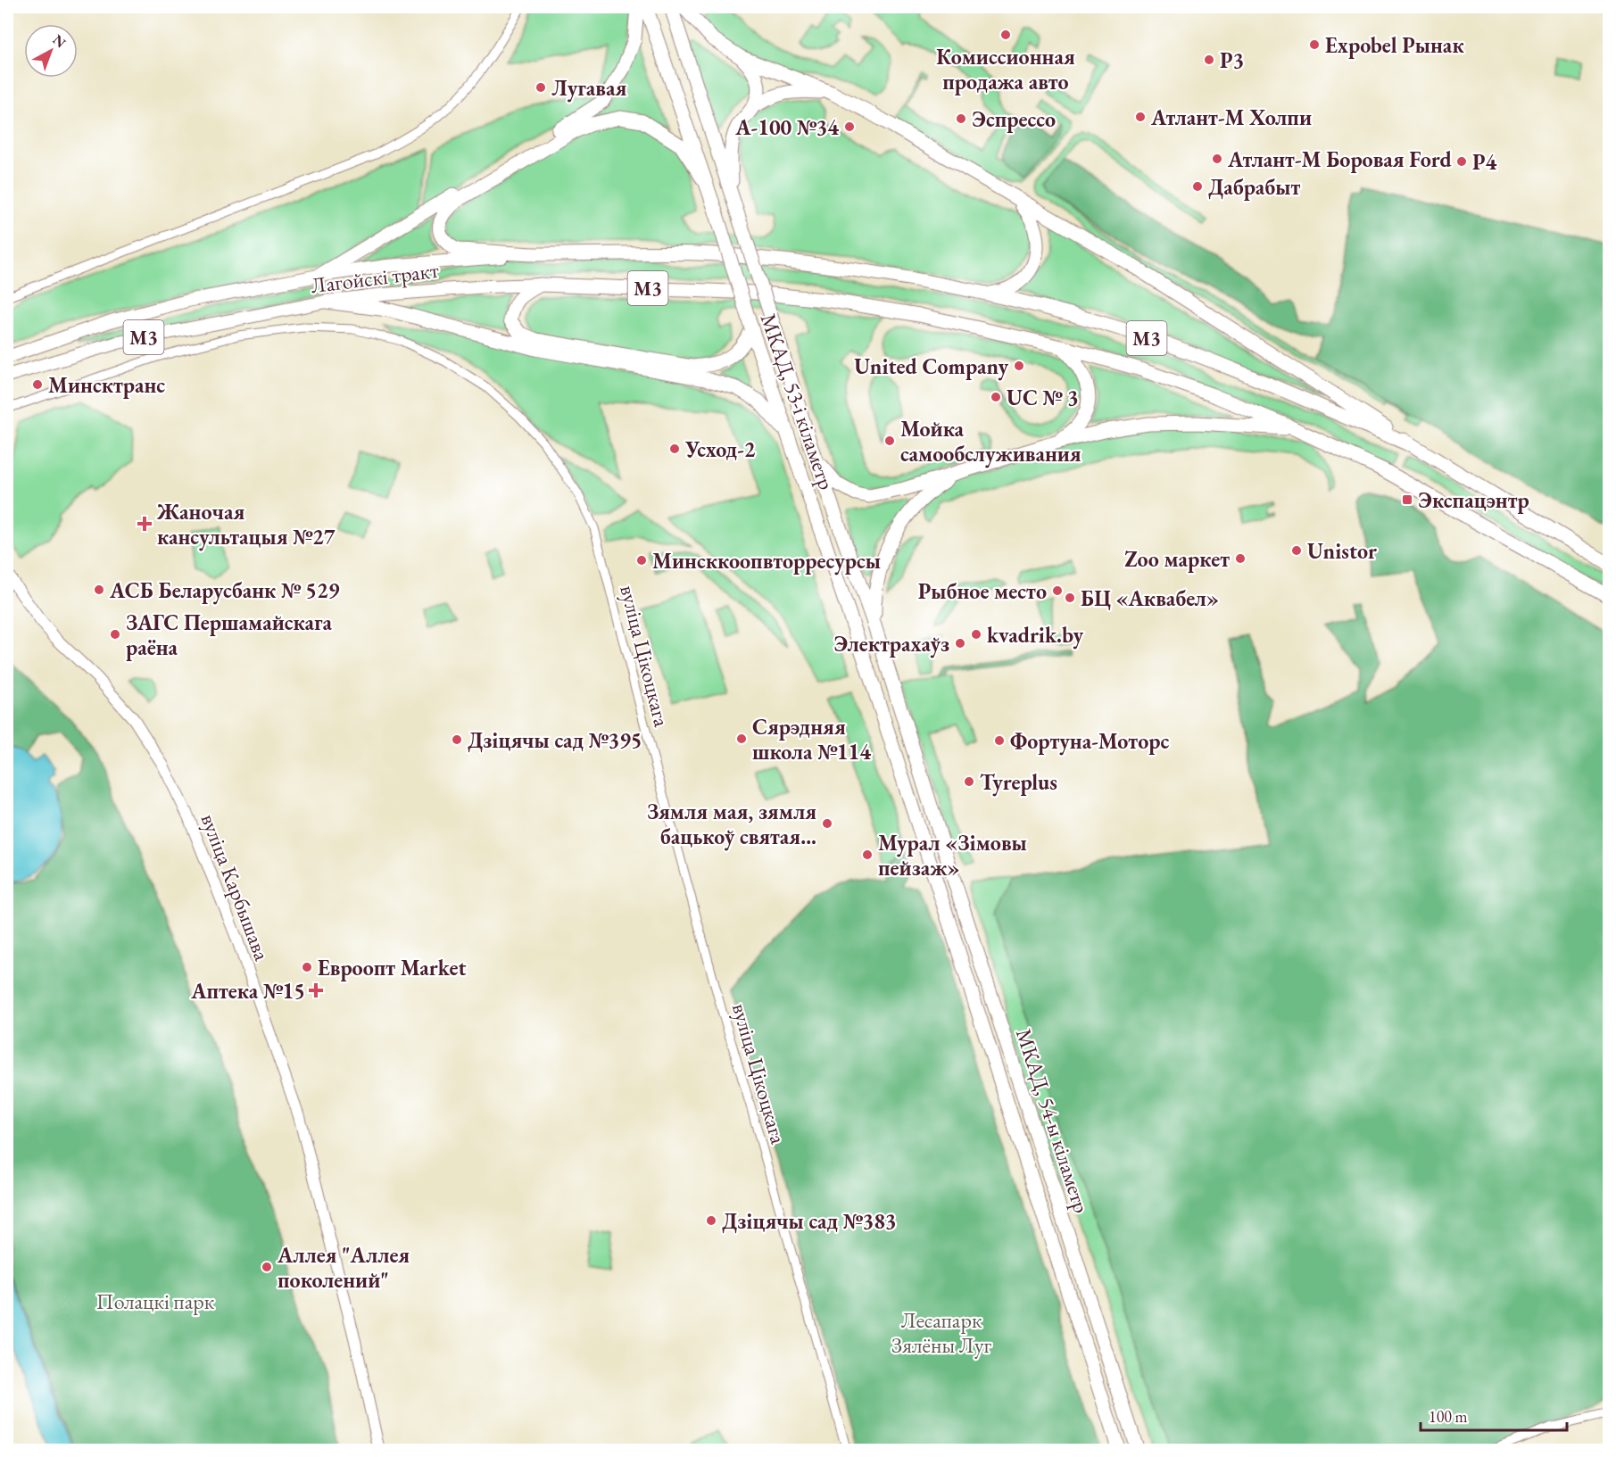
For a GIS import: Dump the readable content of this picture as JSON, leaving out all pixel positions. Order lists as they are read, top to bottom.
{
  "streets": {
    "highway": [
      "Лагойскі тракт",
      "М3",
      "МКАД, 53-і кіламетр",
      "МКАД, 54-ы кіламетр"
    ],
    "main road": ["вуліца Карбышава"],
    "street": ["вуліца Цікоцкага"]
  },
  "crossings": [
    ["Лагойскі тракт", "М3"],
    ["МКАД, 53-і кіламетр", "МКАД, 54-ы кіламетр"]
  ],
  "parks": ["Полацкі парк", "Лесапарк Зялёны Луг"],
  "places": {
    "other": [
      "Комиссионная продажа авто",
      "Expobel Рынак",
      "P3",
      "Лугавая",
      "Атлант-М Холпи",
      "Эспрессо",
      "А-100 №34",
      "Атлант-М Боровая Ford",
      "P4",
      "Дабрабыт",
      "United Company",
      "Минсктранс",
      "UC № 3",
      "Мойка самообслуживания",
      "Усход-2",
      "Unistor",
      "Zoo маркет",
      "Минсккоопвторресурсы",
      "АСБ Беларусбанк № 529",
      "Рыбное место",
      "БЦ «Аквабел»",
      "ЗАГС Першамайскага раёна",
      "kvadrik.by",
      "Электрахаўз",
      "Сярэдняя школа №114",
      "Дзіцячы сад №395",
      "Фортуна-Моторс",
      "Tyreplus",
      "Зямля мая, зямля бацькоў святая...",
      "Мурал «Зімовы пейзаж»",
      "Евроопт Market",
      "Дзіцячы сад №383",
      "Аллея \"Аллея поколений\""
    ],
    "transit": ["Экспацэнтр"],
    "health": ["Жаночая кансультацыя №27", "Аптека №15"]
  },
  "scale_bar": "100 m",
  "north": "top right"
}
